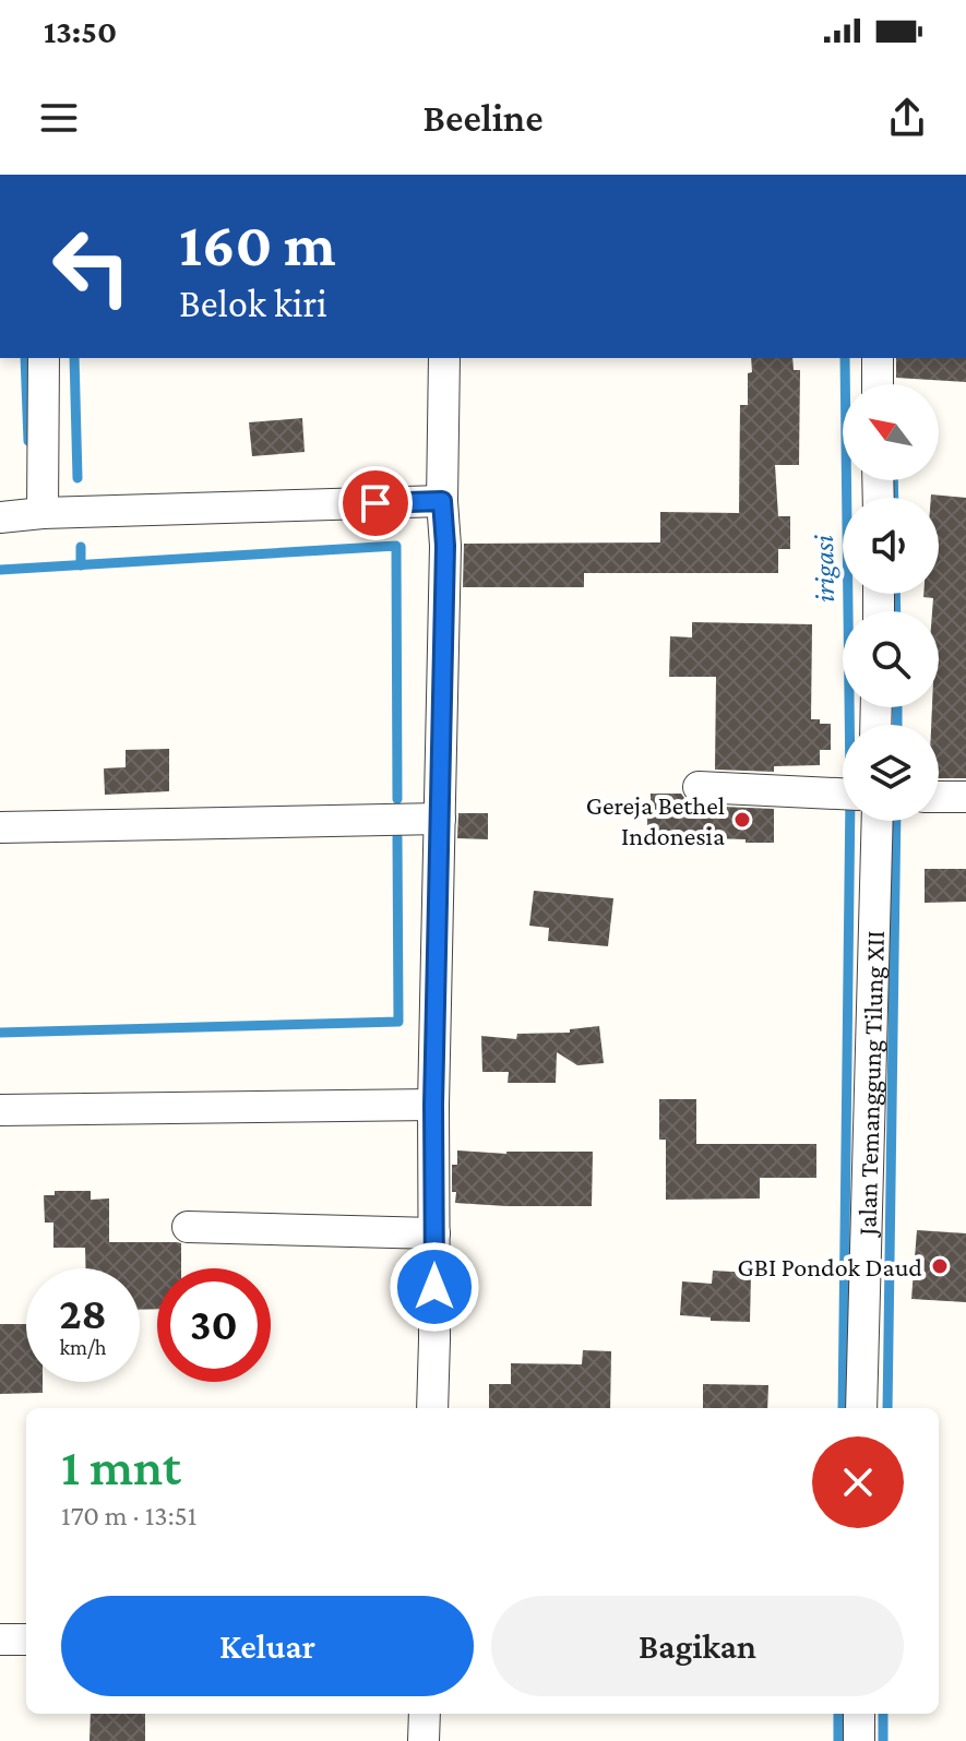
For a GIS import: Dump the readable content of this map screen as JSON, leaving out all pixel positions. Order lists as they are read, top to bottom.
{
  "streets": {
    "street": ["Jalan Temanggung Tilung XII"]
  },
  "water": ["irigasi"],
  "places": ["Gereja Bethel Indonesia", "GBI Pondok Daud"],
  "north": "top left",
  "page": {
    "status": "13:50",
    "header": "Beeline",
    "turn": ["160 m", "Belok kiri"],
    "speed": "28 km/h",
    "limit": "30",
    "heading": ["1 mnt", "170 m · 13:51"],
    "buttons": ["Keluar", "Bagikan"]
  }
}
